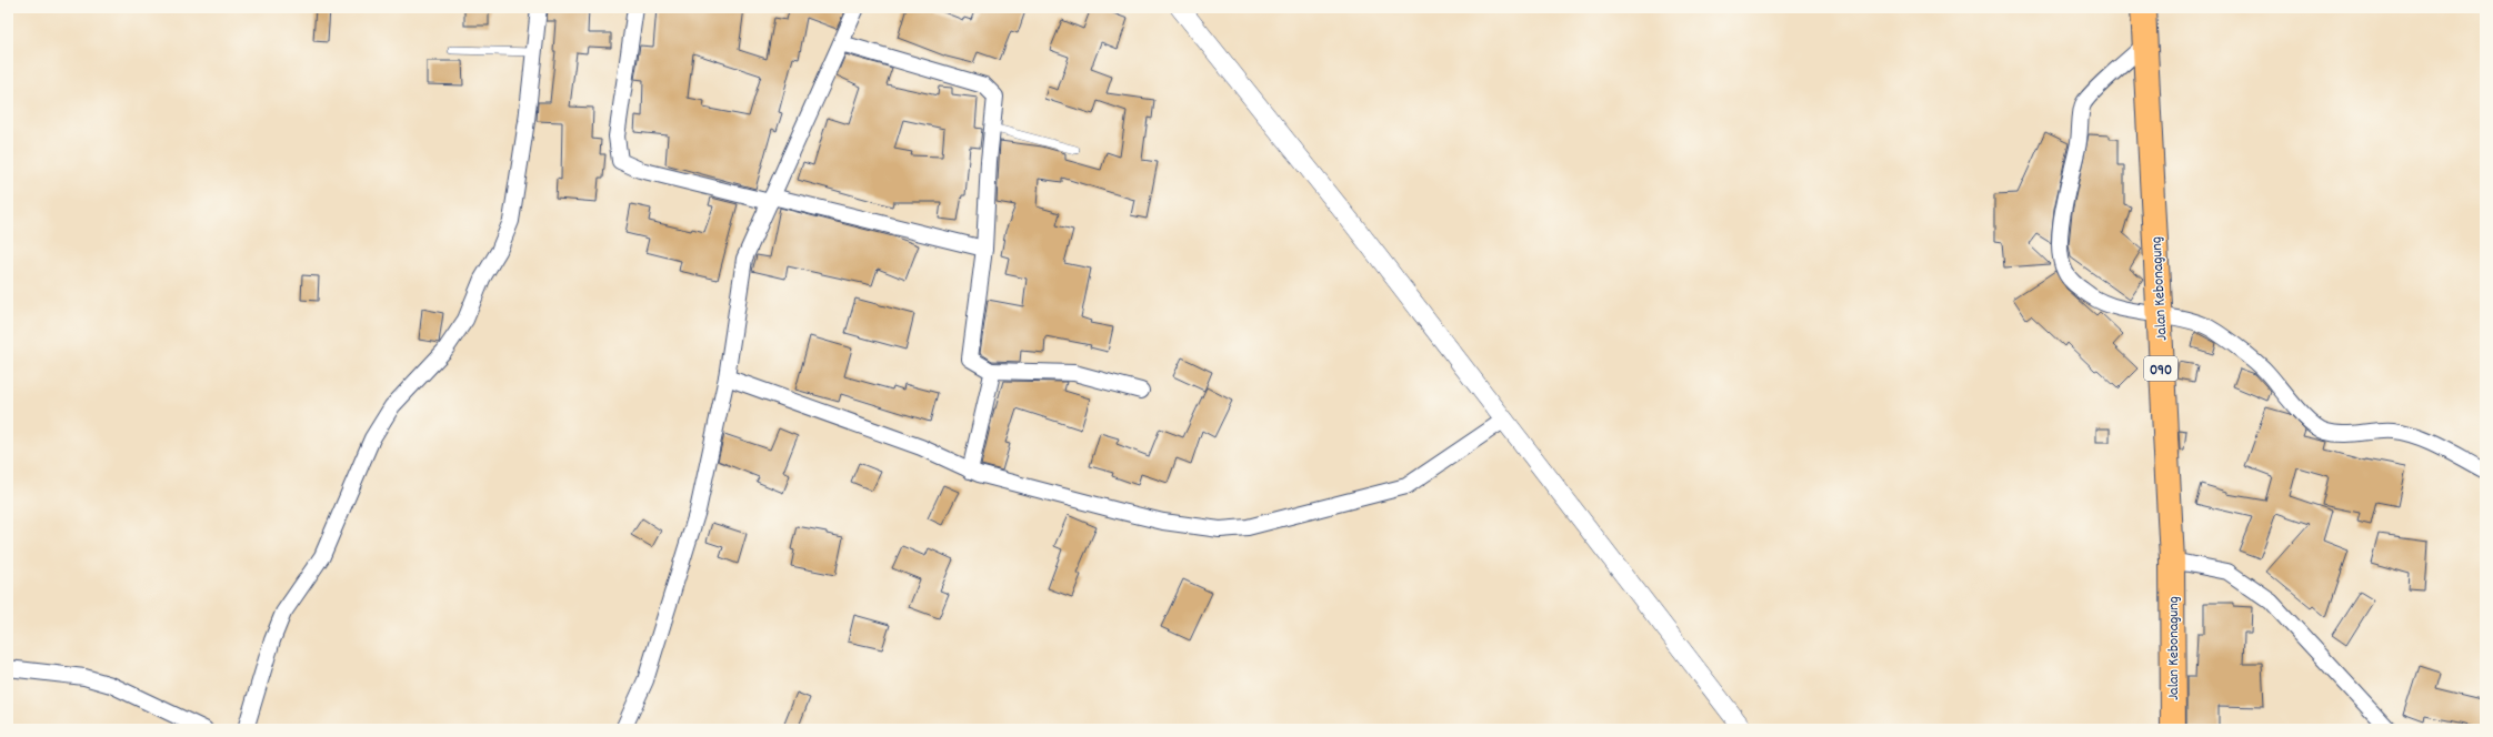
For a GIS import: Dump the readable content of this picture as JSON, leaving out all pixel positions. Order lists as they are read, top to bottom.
{
  "streets": {
    "main road": ["Jalan Kebonagung", "090"]
  }
}
